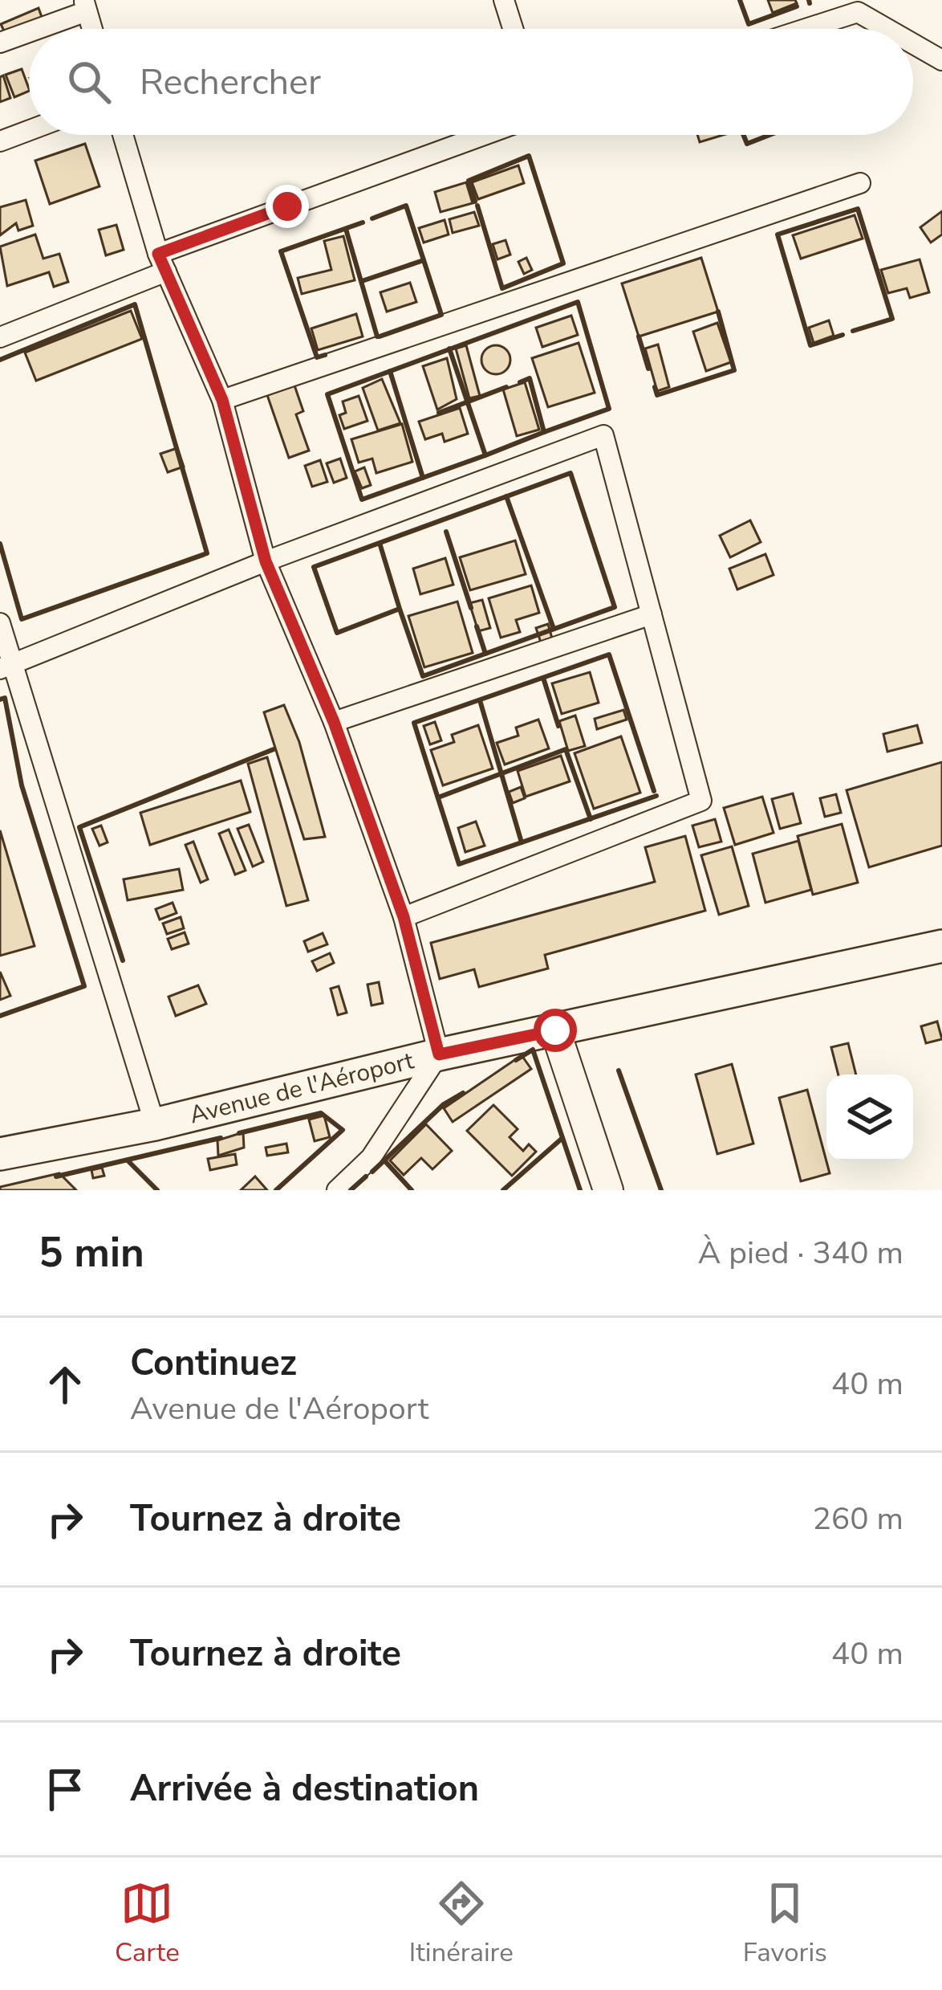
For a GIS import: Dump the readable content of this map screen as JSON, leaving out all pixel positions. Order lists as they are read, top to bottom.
{
  "streets": {
    "main road": ["Avenue de l'Aéroport"]
  },
  "page": {
    "search": "Rechercher",
    "heading": ["5 min", "À pied · 340 m"],
    "list": [
      ["Continuez", "Avenue de l'Aéroport", "40 m"],
      ["Tournez à droite", "260 m"],
      ["Tournez à droite", "40 m"],
      "Arrivée à destination"
    ],
    "nav": ["Carte", "Itinéraire", "Favoris"]
  }
}
